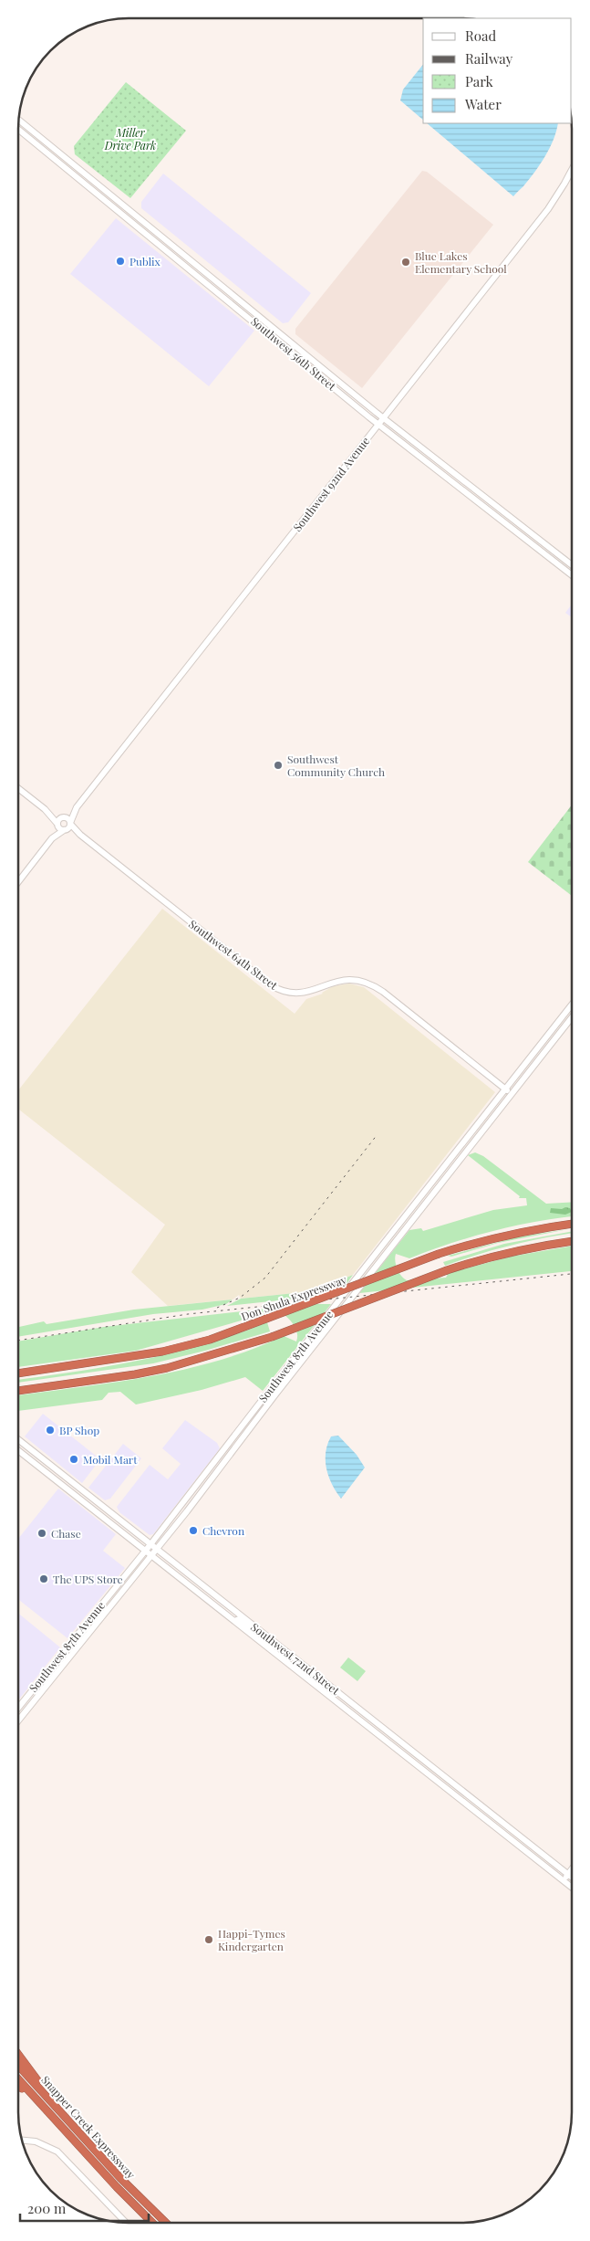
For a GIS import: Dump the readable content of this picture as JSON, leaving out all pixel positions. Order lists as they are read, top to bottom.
{
  "streets": {
    "highway": ["Don Shula Expressway", "Snapper Creek Expressway"],
    "main road": [
      "Southwest 56th Street",
      "Southwest 92nd Avenue",
      "Southwest 64th Street",
      "Southwest 87th Avenue",
      "Southwest 72nd Street"
    ]
  },
  "crossings": [
    ["Southwest 56th Street", "Southwest 92nd Avenue"],
    ["Southwest 92nd Avenue", "Southwest 64th Street"],
    ["Southwest 64th Street", "Southwest 87th Avenue"],
    ["Southwest 87th Avenue", "Southwest 72nd Street"]
  ],
  "parks": ["Miller Drive Park"],
  "places": [
    "Publix",
    "Blue Lakes Elementary School",
    "Southwest Community Church",
    "BP Shop",
    "Mobil Mart",
    "Chevron",
    "Chase",
    "The UPS Store",
    "Happi-Tymes Kindergarten"
  ],
  "legend": [
    "Road",
    "Railway",
    "Park",
    "Water"
  ],
  "scale_bar": "200 m"
}
